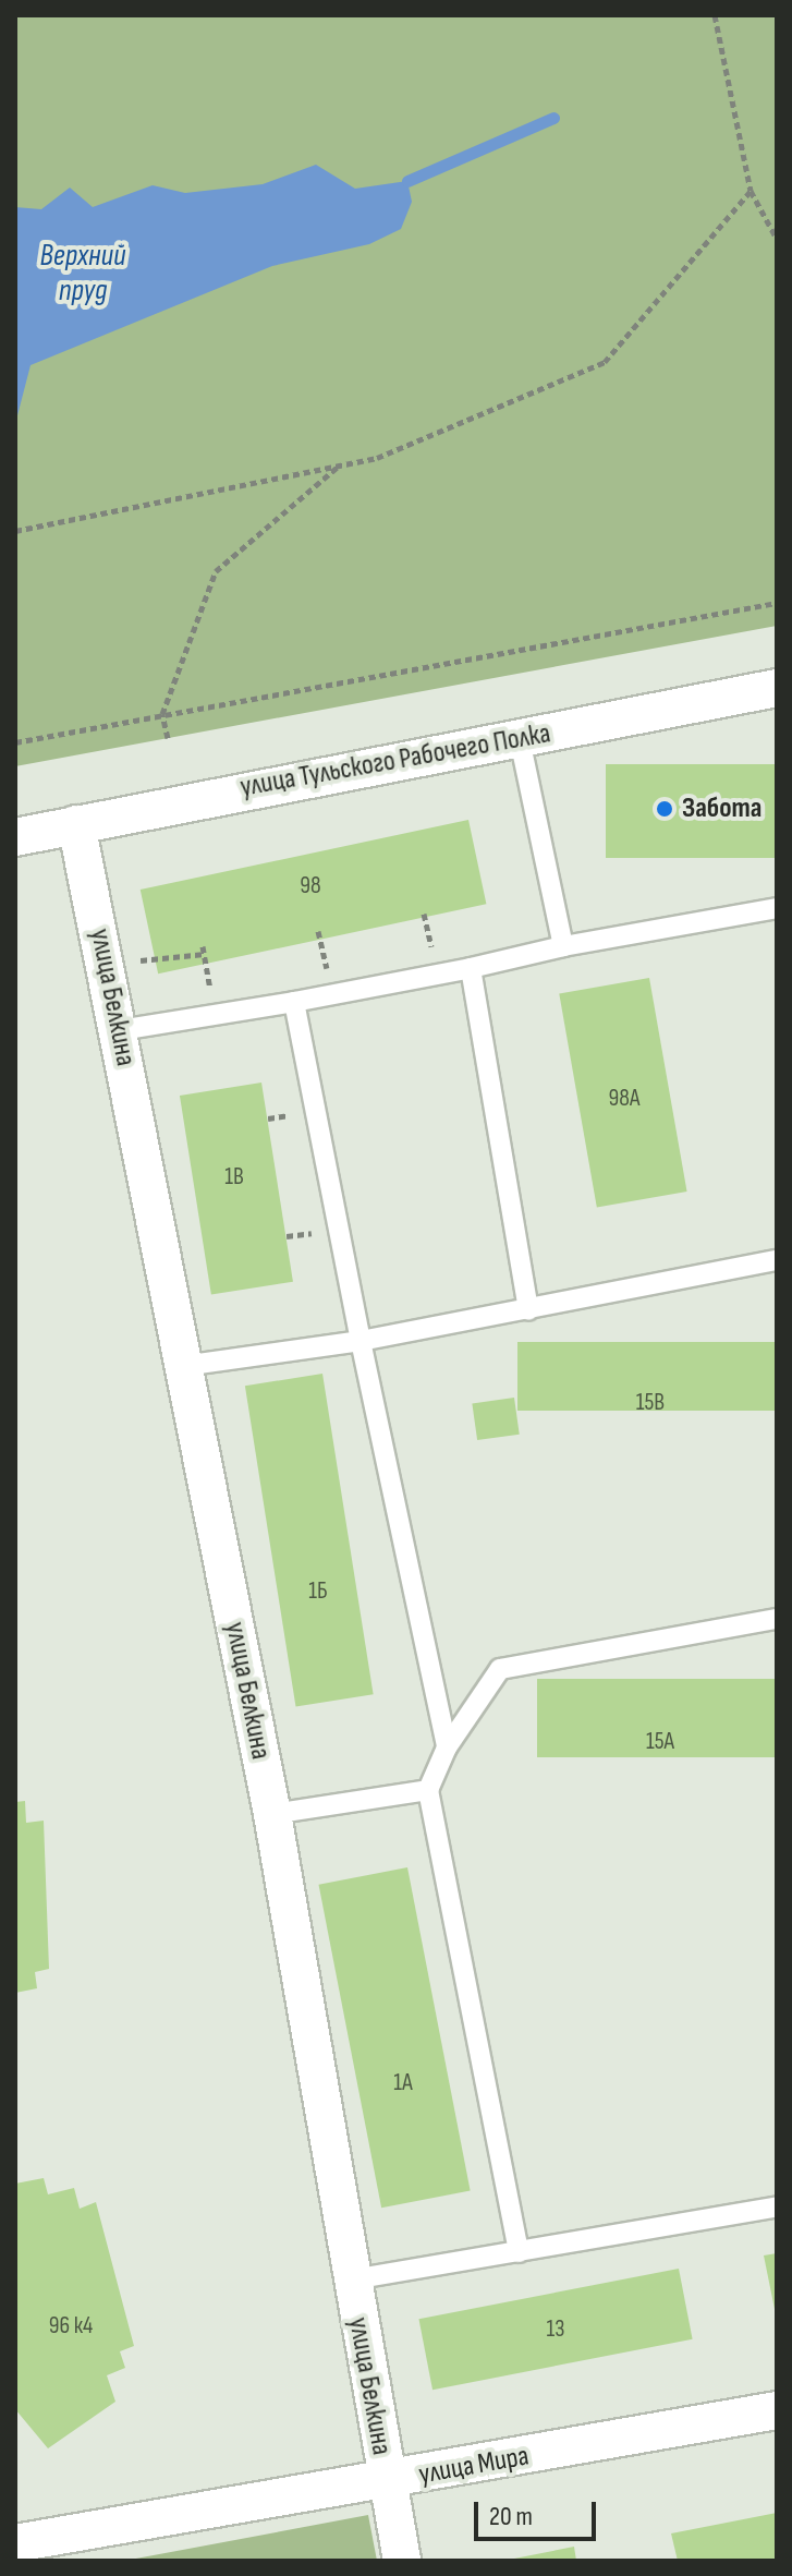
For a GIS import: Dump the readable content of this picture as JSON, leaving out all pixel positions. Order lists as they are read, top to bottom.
{
  "streets": {
    "street": ["улица Тульского Рабочего Полка", "улица Белкина", "улица Мира"]
  },
  "crossings": [
    ["улица Тульского Рабочего Полка", "улица Белкина"],
    ["улица Белкина", "улица Мира"]
  ],
  "water": ["Верхний пруд"],
  "places": ["Забота"],
  "house_numbers": [
    "98",
    "98А",
    "1В",
    "15В",
    "1Б",
    "15А",
    "1А",
    "96 к4",
    "13"
  ],
  "scale_bar": "20 m"
}
